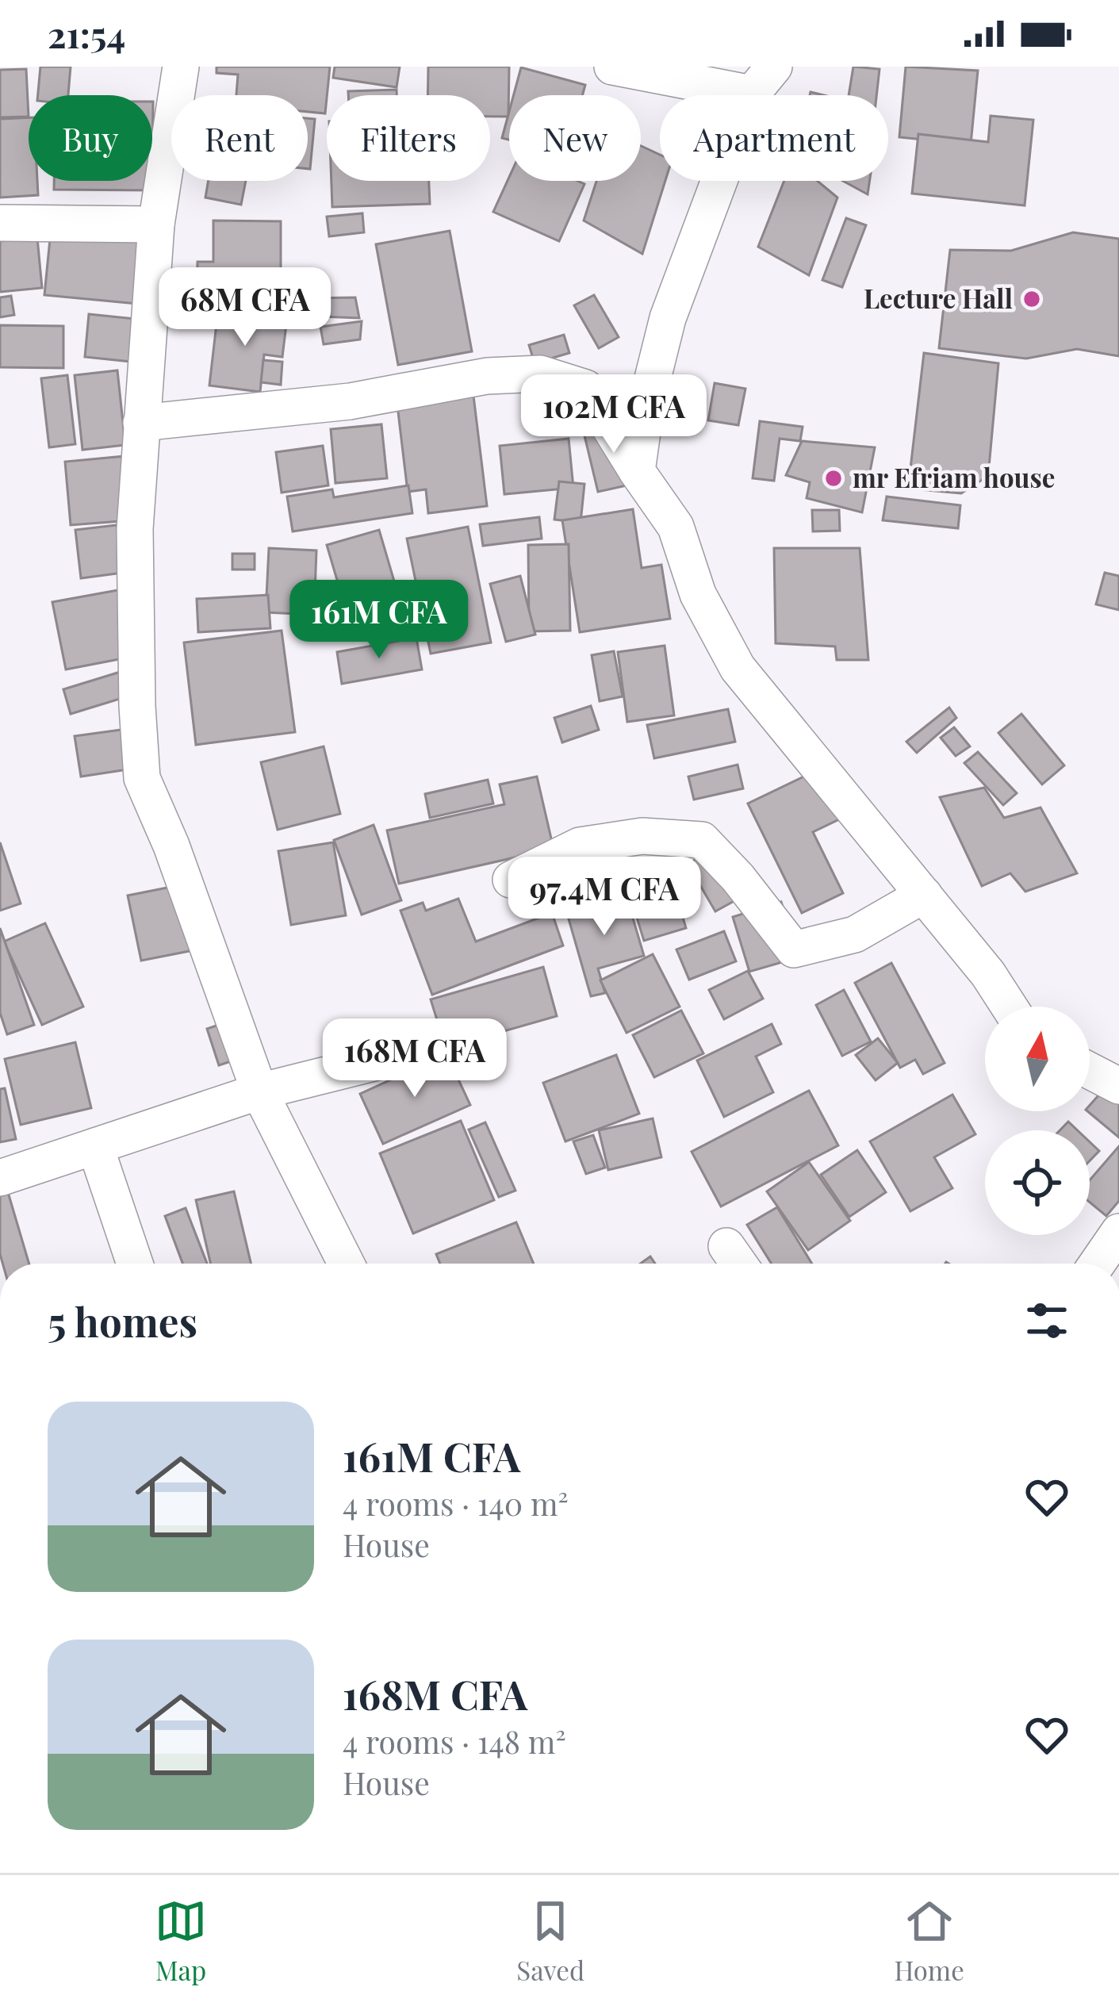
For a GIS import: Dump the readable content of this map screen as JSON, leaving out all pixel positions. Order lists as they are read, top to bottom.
{
  "places": ["Lecture Hall", "mr Efriam house"],
  "north": "top",
  "page": {
    "status": "21:54",
    "chip": [
      "Buy",
      "Rent",
      "Filters",
      "New",
      "Apartment"
    ],
    "price": [
      "68M CFA",
      "102M CFA",
      "161M CFA",
      "97.4M CFA",
      "168M CFA"
    ],
    "heading": "5 homes",
    "list": [
      {
        "name": "161M CFA",
        "note": "4 rooms · 140 m² · House"
      },
      {
        "name": "168M CFA",
        "note": "4 rooms · 148 m² · House"
      }
    ],
    "tabs": ["Map", "Saved", "Home"]
  }
}
